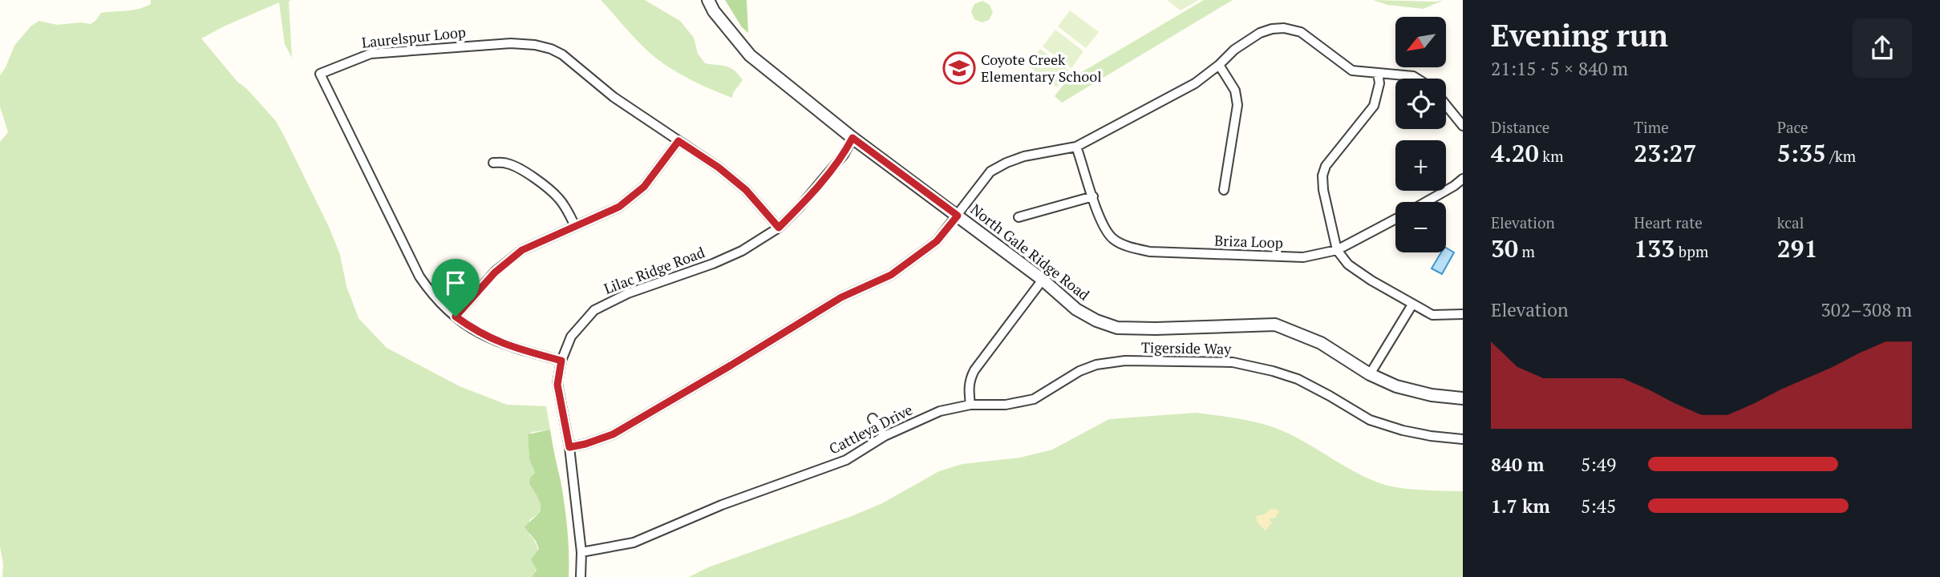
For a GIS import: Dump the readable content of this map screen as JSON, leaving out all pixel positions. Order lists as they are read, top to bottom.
{
  "streets": {
    "street": [
      "Laurelspur Loop",
      "Briza Loop",
      "North Gale Ridge Road",
      "Lilac Ridge Road",
      "Tigerside Way",
      "Cattleya Drive"
    ]
  },
  "crossings": [
    ["Laurelspur Loop", "Lilac Ridge Road"],
    ["North Gale Ridge Road", "Lilac Ridge Road"],
    ["Lilac Ridge Road", "Cattleya Drive"],
    ["Tigerside Way", "Cattleya Drive"]
  ],
  "places": {
    "school or university": ["Coyote Creek Elementary School"]
  },
  "north": "bottom left",
  "page": {
    "heading": ["Evening run", "21:15 · 5 × 840 m"],
    "map_buttons": ["+", "−"],
    "stats": [
      ["Distance", "4.20 km"],
      ["Time", "23:27"],
      ["Pace", "5:35 /km"],
      ["Elevation", "30 m"],
      ["Heart rate", "133 bpm"],
      ["kcal", "291"]
    ],
    "chart": ["Elevation", "302–308 m"],
    "list": [
      {
        "name": "840 m",
        "note": "5:49"
      },
      {
        "name": "1.7 km",
        "note": "5:45"
      }
    ]
  }
}
